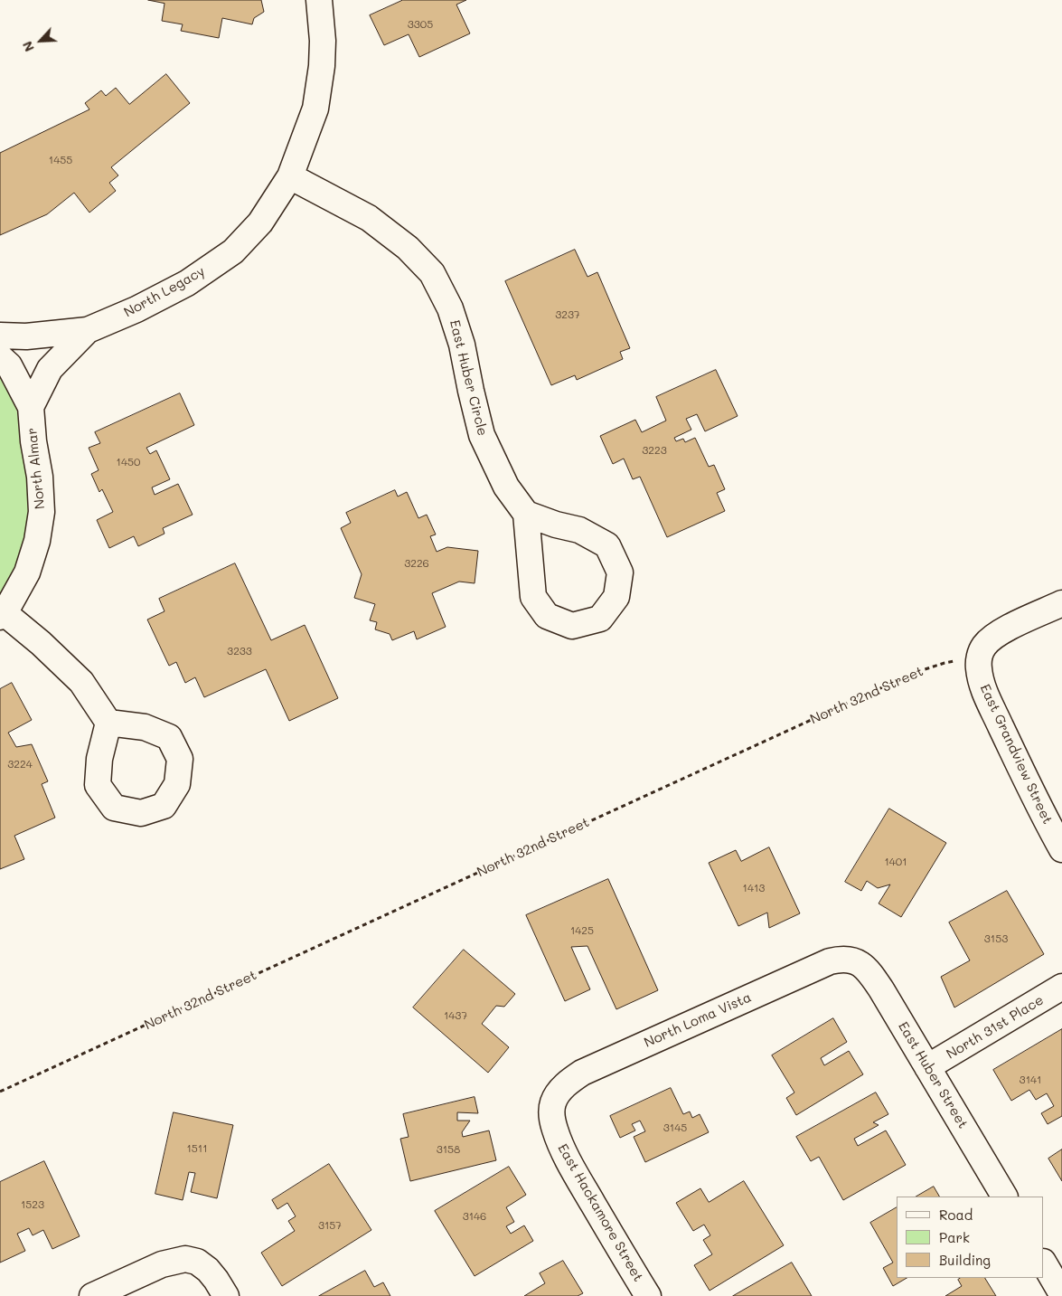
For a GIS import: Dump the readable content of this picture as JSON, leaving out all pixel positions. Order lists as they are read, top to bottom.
{
  "streets": {
    "street": [
      "North Legacy",
      "East Huber Circle",
      "North Almar",
      "East Grandview Street",
      "North Loma Vista",
      "North 31st Place",
      "East Huber Street",
      "East Hackamore Street"
    ],
    "path": ["North 32nd Street"]
  },
  "crossings": [
    ["North Legacy", "East Huber Circle"],
    ["North 32nd Street", "East Grandview Street"],
    ["North Loma Vista", "East Huber Street"],
    ["North Loma Vista", "East Hackamore Street"],
    ["North 31st Place", "East Huber Street"]
  ],
  "house_numbers": [
    "3305",
    "1455",
    "3237",
    "3223",
    "1450",
    "3226",
    "3233",
    "3224",
    "1401",
    "1413",
    "1425",
    "3153",
    "1437",
    "3141",
    "3145",
    "1511",
    "3158",
    "1523",
    "3146",
    "3157"
  ],
  "legend": ["Road", "Park", "Building"],
  "north": "bottom left"
}
